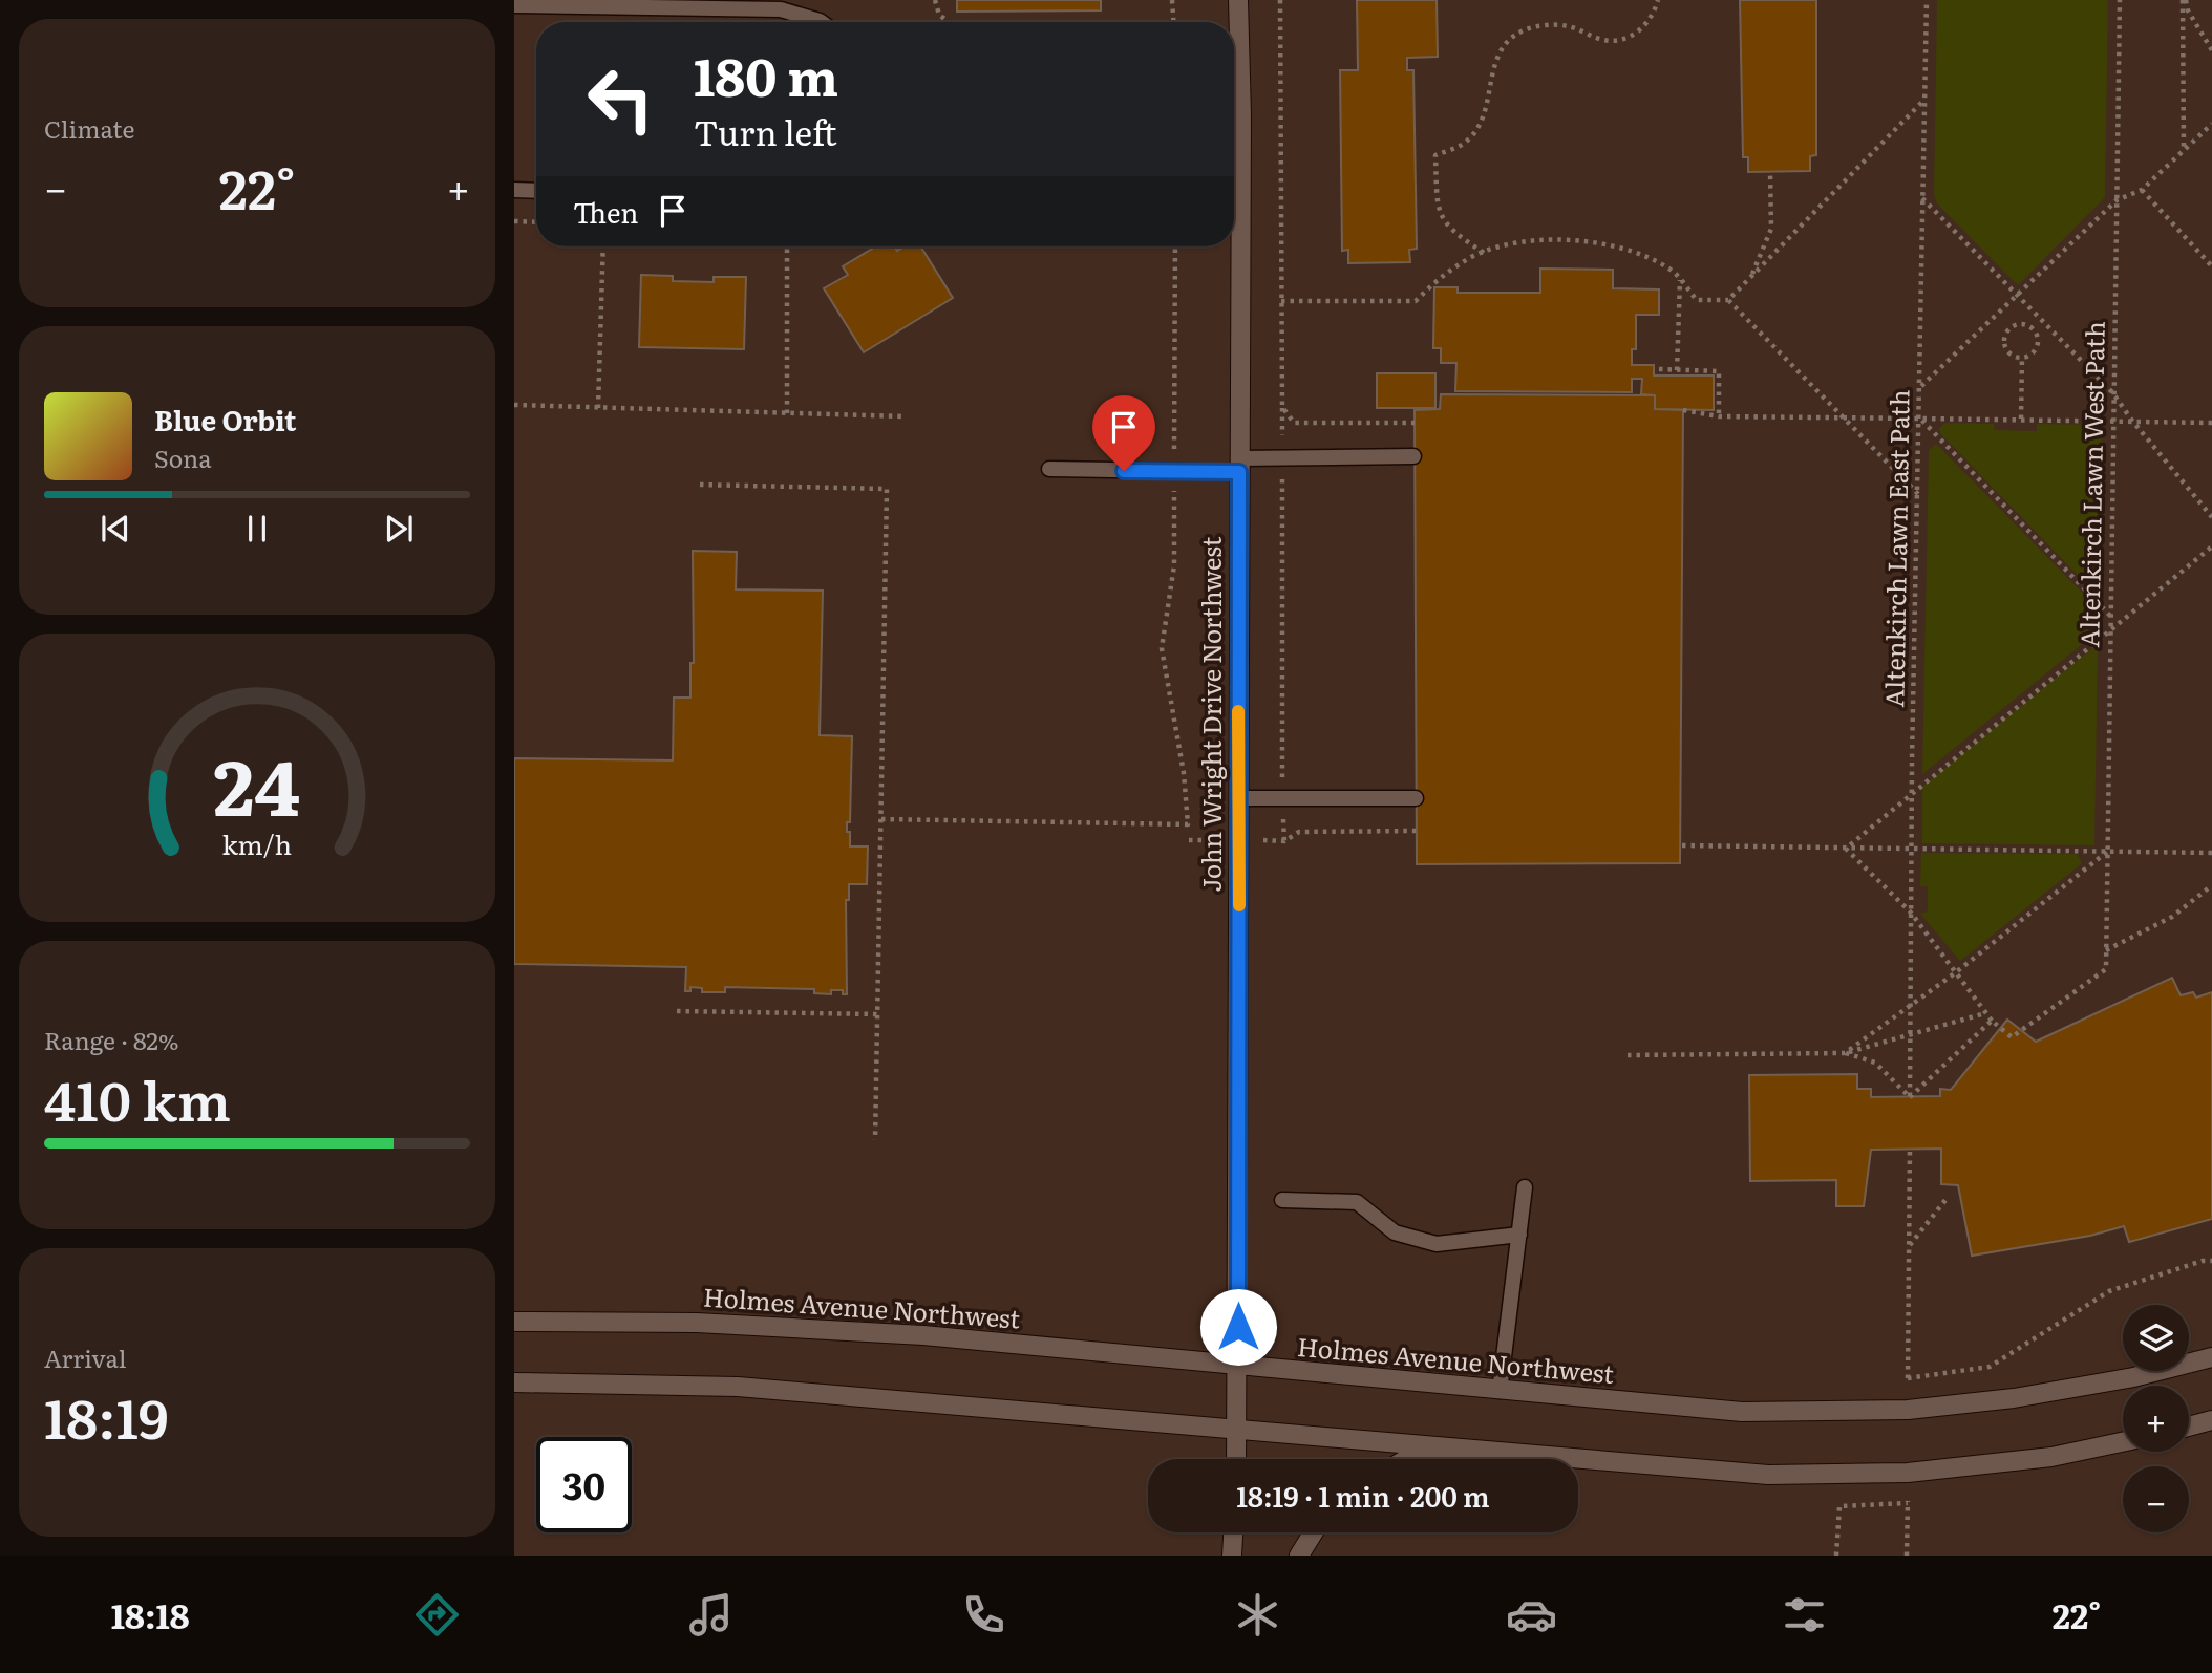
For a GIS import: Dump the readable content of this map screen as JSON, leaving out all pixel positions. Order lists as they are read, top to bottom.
{
  "streets": {
    "main road": ["John Wright Drive Northwest", "Holmes Avenue Northwest"],
    "path": ["Altenkirch Lawn West Path", "Altenkirch Lawn East Path"]
  },
  "crossings": [
    ["John Wright Drive Northwest", "Holmes Avenue Northwest"]
  ],
  "page": {
    "tile": [
      "Climate",
      ["Range · 82%", "410 km"],
      ["Arrival", "18:19"]
    ],
    "turn": ["180 m", "Turn left"],
    "heat": ["−", "22°", "+"],
    "then": "Then",
    "song": ["Blue Orbit", "Sona"],
    "map_buttons": ["+", "−"],
    "limit": "30",
    "trip": "18:19 · 1 min · 200 m",
    "tabs": ["18:18", "22°"],
    "gauge": ["24", "km/h"]
  }
}
